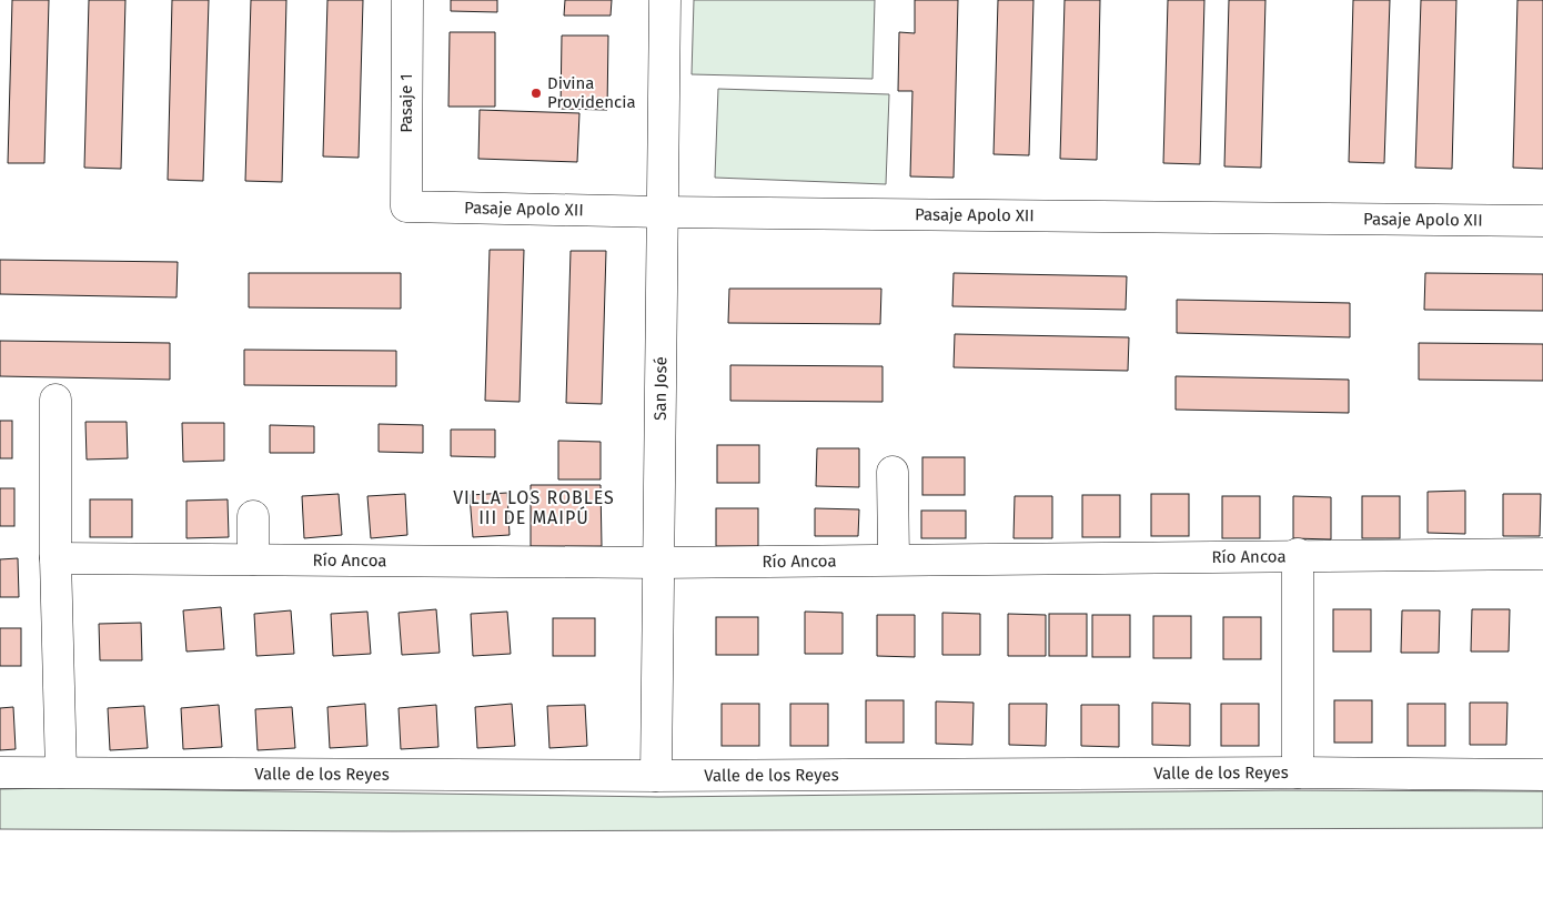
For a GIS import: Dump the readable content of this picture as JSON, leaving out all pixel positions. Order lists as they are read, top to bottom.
{
  "streets": {
    "street": [
      "Pasaje 1",
      "Pasaje Apolo XII",
      "San José",
      "Río Ancoa",
      "Valle de los Reyes"
    ]
  },
  "crossings": [
    ["Pasaje 1", "Pasaje Apolo XII"],
    ["Pasaje Apolo XII", "San José"],
    ["San José", "Río Ancoa"],
    ["San José", "Valle de los Reyes"]
  ],
  "districts": ["VILLA LOS ROBLES III DE MAIPÚ"],
  "places": ["Divina Providencia"]
}
